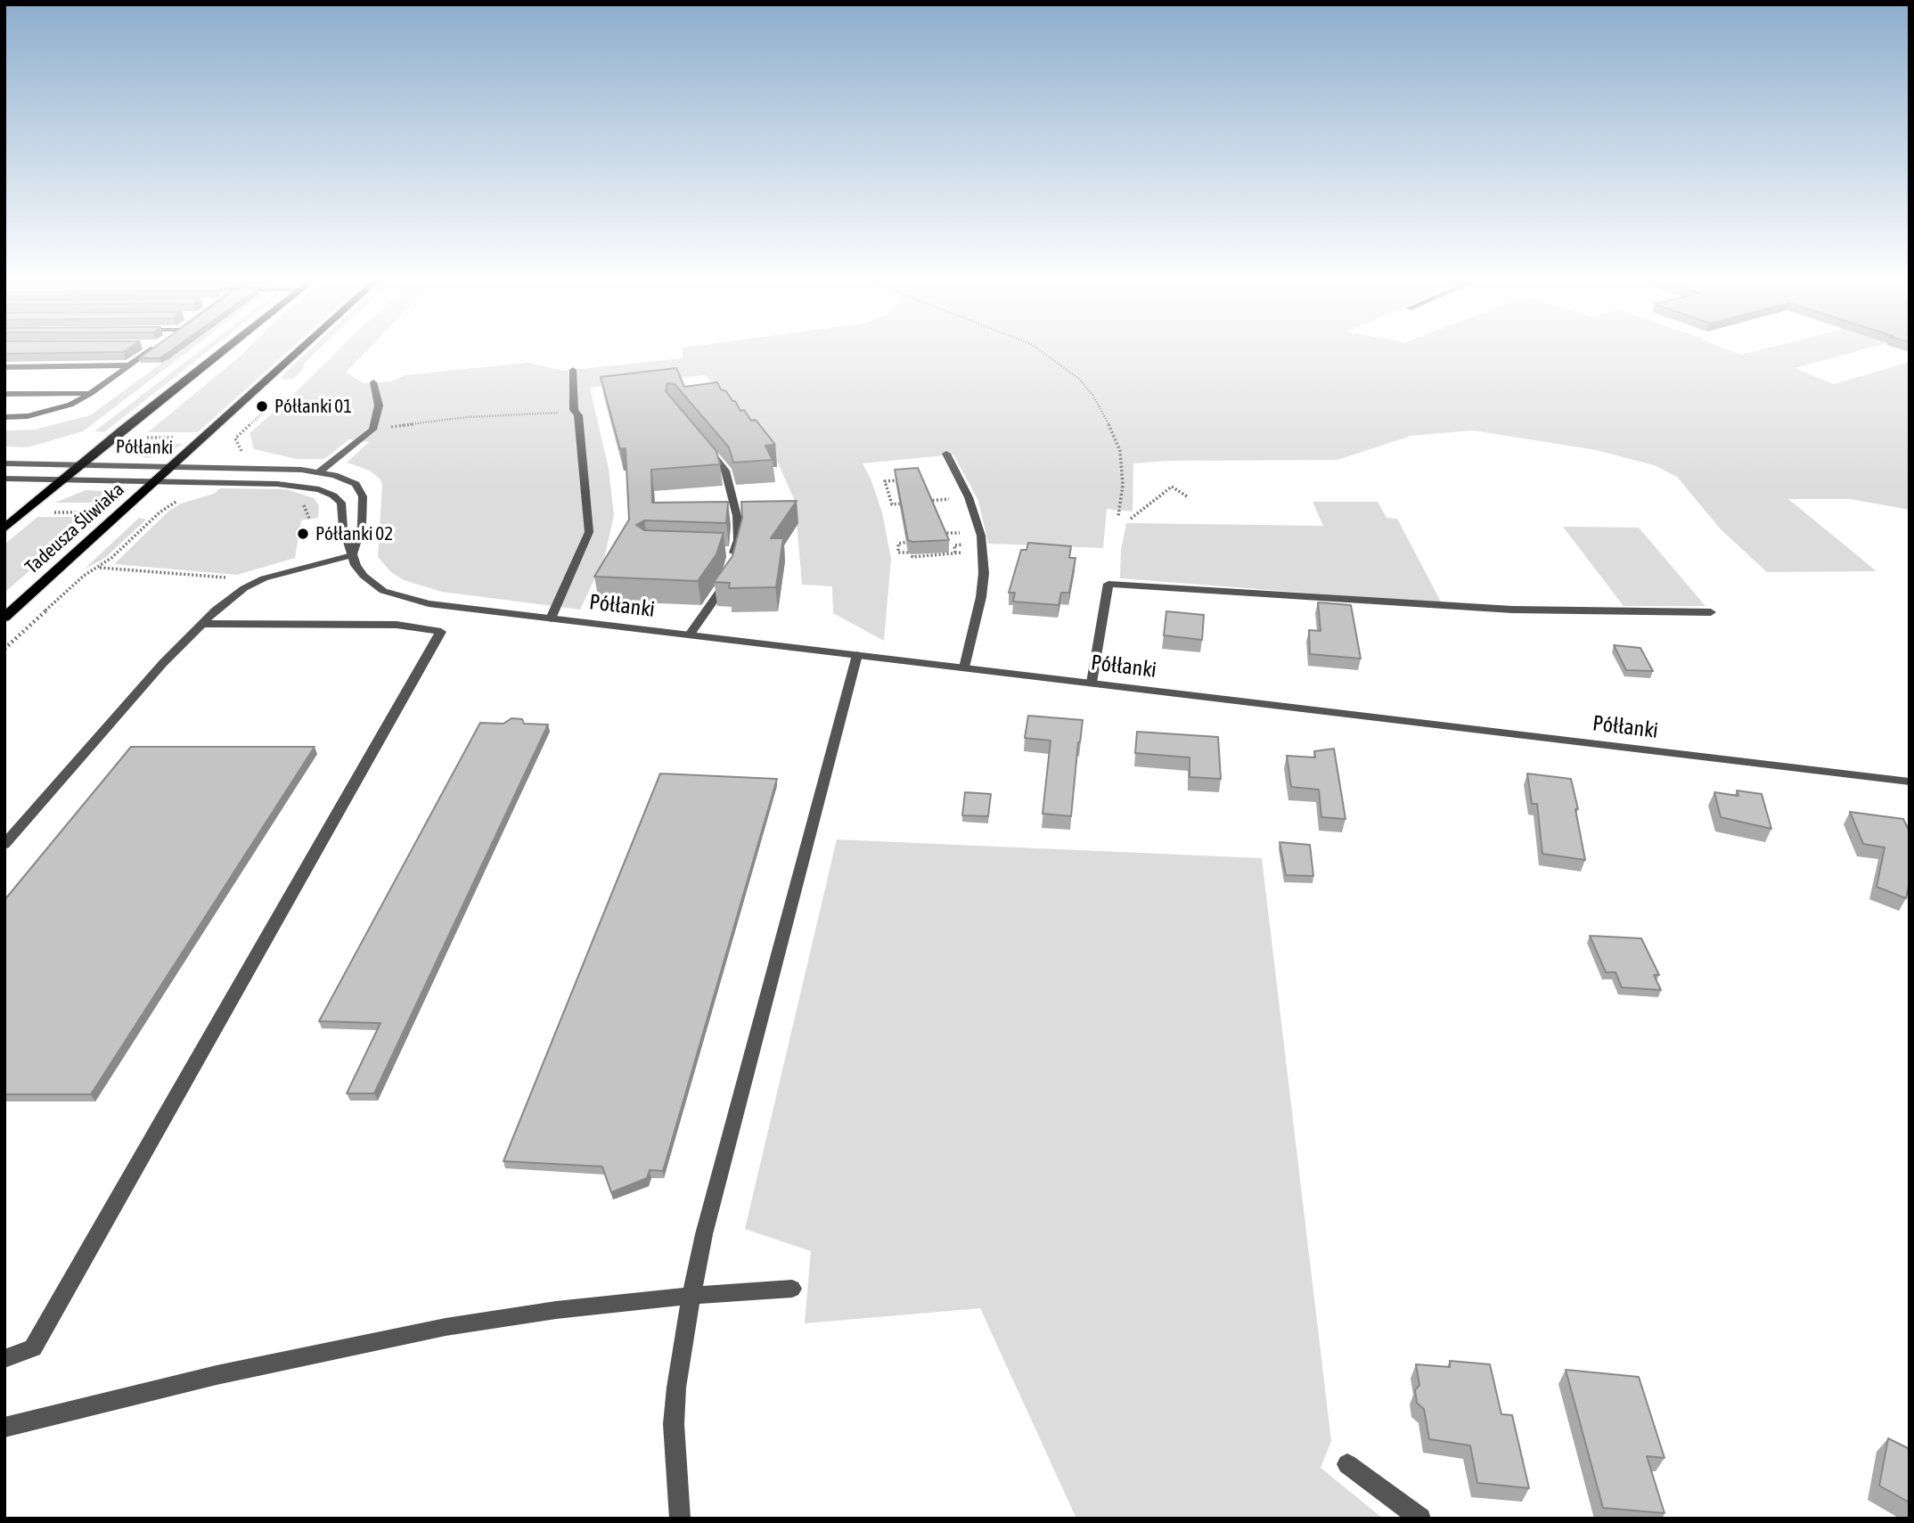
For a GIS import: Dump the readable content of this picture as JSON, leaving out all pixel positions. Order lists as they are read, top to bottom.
{
  "streets": {
    "main road": ["Tadeusza Śliwiaka"],
    "street": ["Półłanki"]
  },
  "crossings": [
    ["Półłanki", "Tadeusza Śliwiaka"]
  ],
  "places": ["Półłanki 01", "Półłanki 02"]
}
